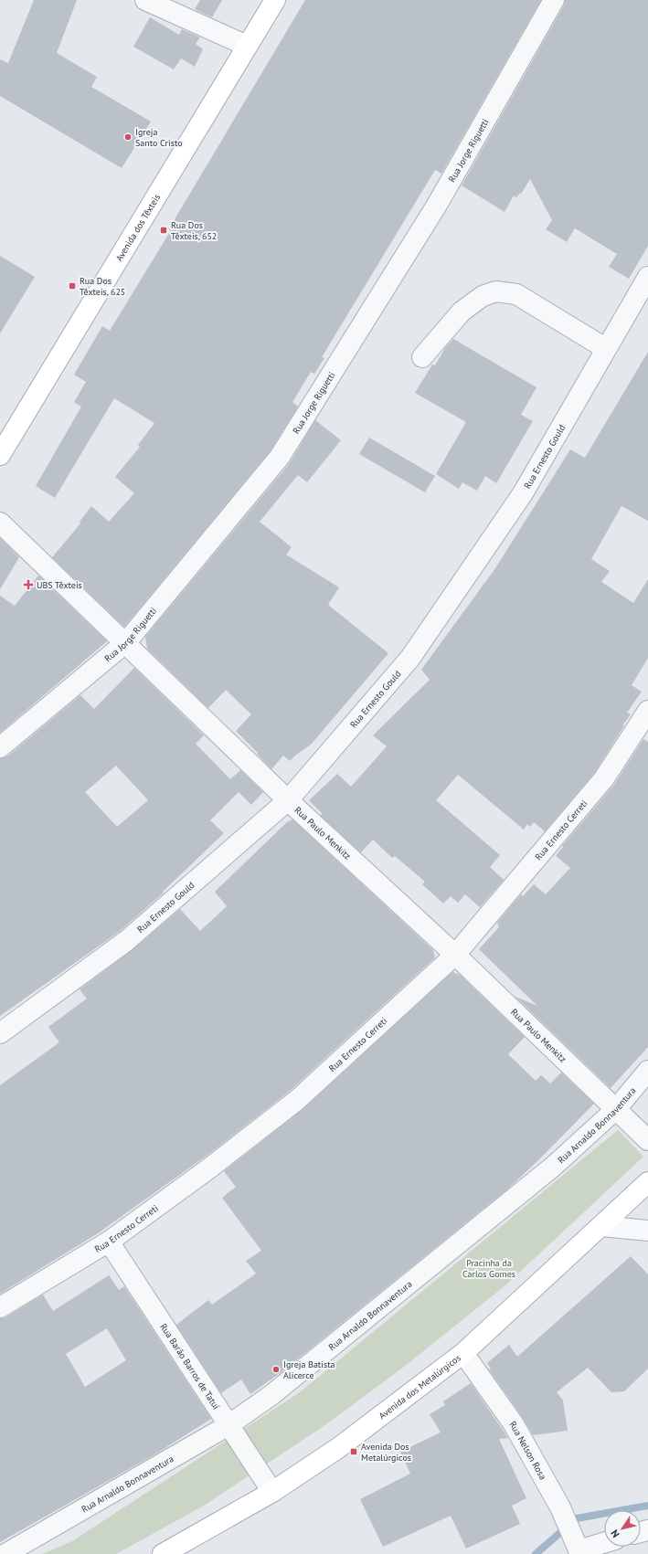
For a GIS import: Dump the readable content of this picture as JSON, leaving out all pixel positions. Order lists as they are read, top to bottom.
{
  "streets": {
    "main road": ["Avenida dos Têxteis", "Avenida dos Metalúrgicos"],
    "street": [
      "Rua Jorge Riguetti",
      "Rua Ernesto Gould",
      "Rua Ernesto Cerreti",
      "Rua Paulo Menkitz",
      "Rua Arnaldo Bonnaventura",
      "Rua Barão Barros de Tatuí",
      "Rua Nelson Rosa"
    ]
  },
  "crossings": [
    ["Rua Jorge Riguetti", "Rua Paulo Menkitz"],
    ["Rua Ernesto Gould", "Rua Paulo Menkitz"],
    ["Rua Ernesto Cerreti", "Rua Paulo Menkitz"],
    ["Rua Ernesto Cerreti", "Rua Barão Barros de Tatuí"],
    ["Rua Paulo Menkitz", "Rua Arnaldo Bonnaventura"],
    ["Rua Arnaldo Bonnaventura", "Rua Barão Barros de Tatuí"],
    ["Rua Barão Barros de Tatuí", "Avenida dos Metalúrgicos"],
    ["Avenida dos Metalúrgicos", "Rua Nelson Rosa"]
  ],
  "parks": ["Pracinha da Carlos Gomes"],
  "places": {
    "other": ["Igreja Santo Cristo", "Igreja Batista Alicerce"],
    "transit": ["Rua Dos Têxteis, 652", "Rua Dos Têxteis, 625", "Avenida Dos Metalúrgicos"],
    "health": ["UBS Têxteis"]
  },
  "north": "bottom left"
}
